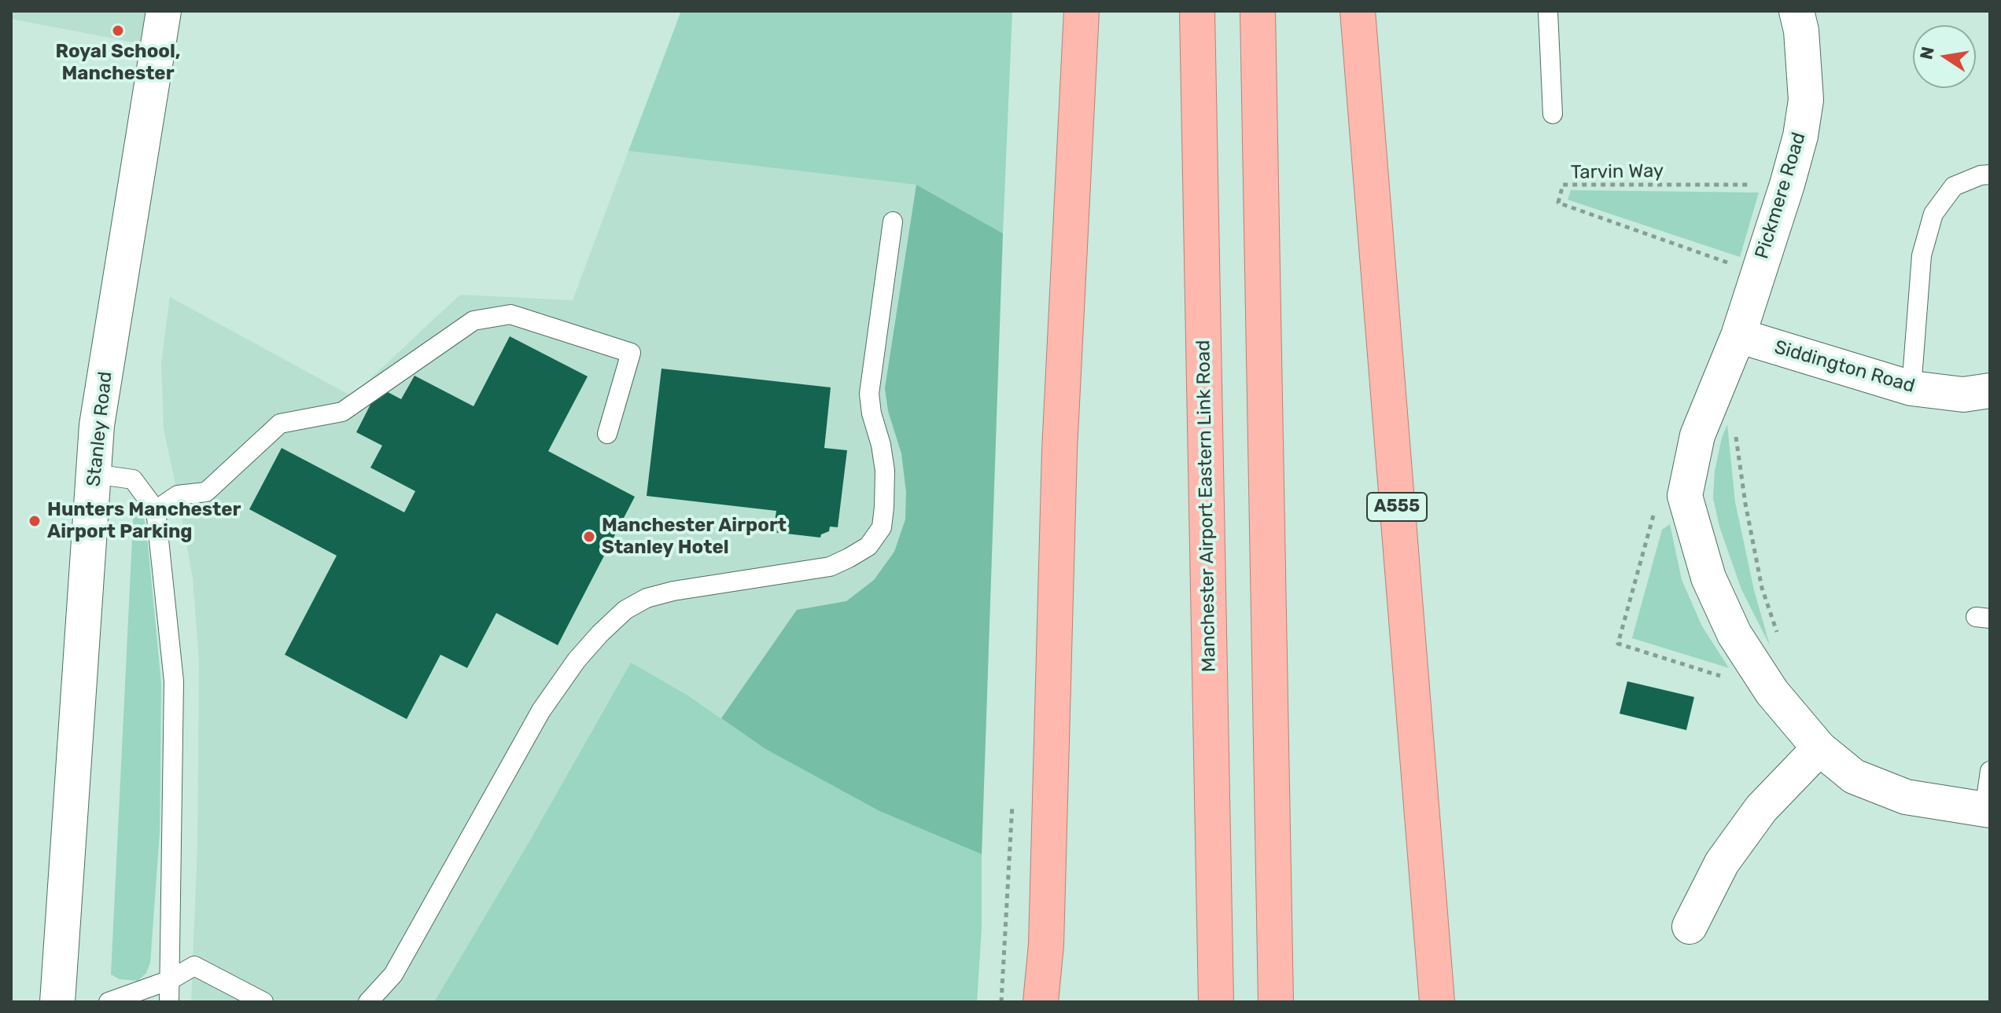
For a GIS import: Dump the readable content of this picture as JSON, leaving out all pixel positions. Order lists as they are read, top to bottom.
{
  "streets": {
    "highway": ["Manchester Airport Eastern Link Road", "A555"],
    "street": ["Pickmere Road", "Siddington Road", "Stanley Road"],
    "path": ["Tarvin Way"]
  },
  "crossings": [
    ["Tarvin Way", "Pickmere Road"],
    ["Pickmere Road", "Siddington Road"]
  ],
  "places": ["Royal School, Manchester", "Hunters Manchester Airport Parking", "Manchester Airport Stanley Hotel"],
  "north": "left"
}
